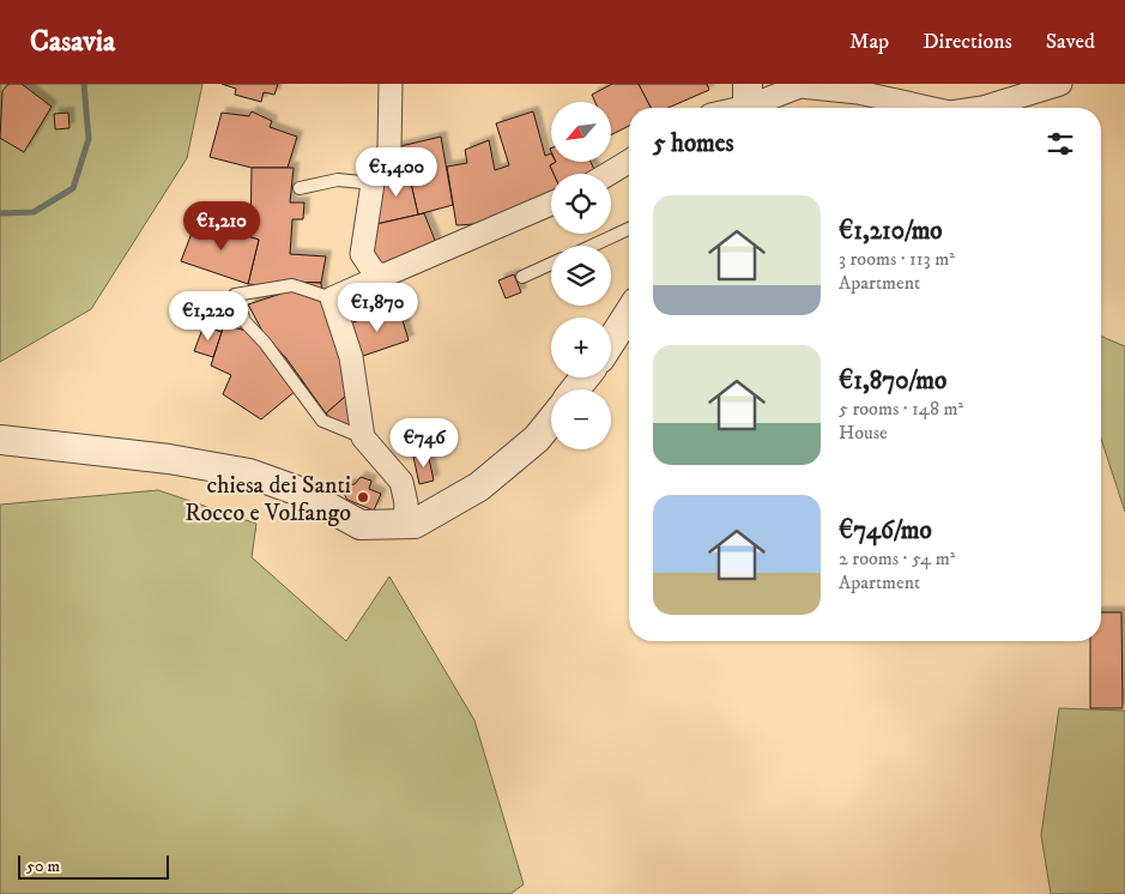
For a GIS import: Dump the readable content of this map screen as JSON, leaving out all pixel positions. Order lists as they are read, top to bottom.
{
  "places": ["chiesa dei Santi Rocco e Volfango"],
  "scale_bar": "50 m",
  "north": "bottom left",
  "page": {
    "header": "Casavia",
    "nav": ["Map", "Directions", "Saved"],
    "map_buttons": ["+", "−"],
    "heading": "5 homes",
    "price": [
      "€1,400",
      "€1,210",
      "€1,870",
      "€1,220",
      "€746"
    ],
    "list": [
      {
        "name": "€1,210/mo",
        "note": "3 rooms · 113 m² · Apartment"
      },
      {
        "name": "€1,870/mo",
        "note": "5 rooms · 148 m² · House"
      },
      {
        "name": "€746/mo",
        "note": "2 rooms · 54 m² · Apartment"
      }
    ],
    "scale": "50 m"
  }
}
